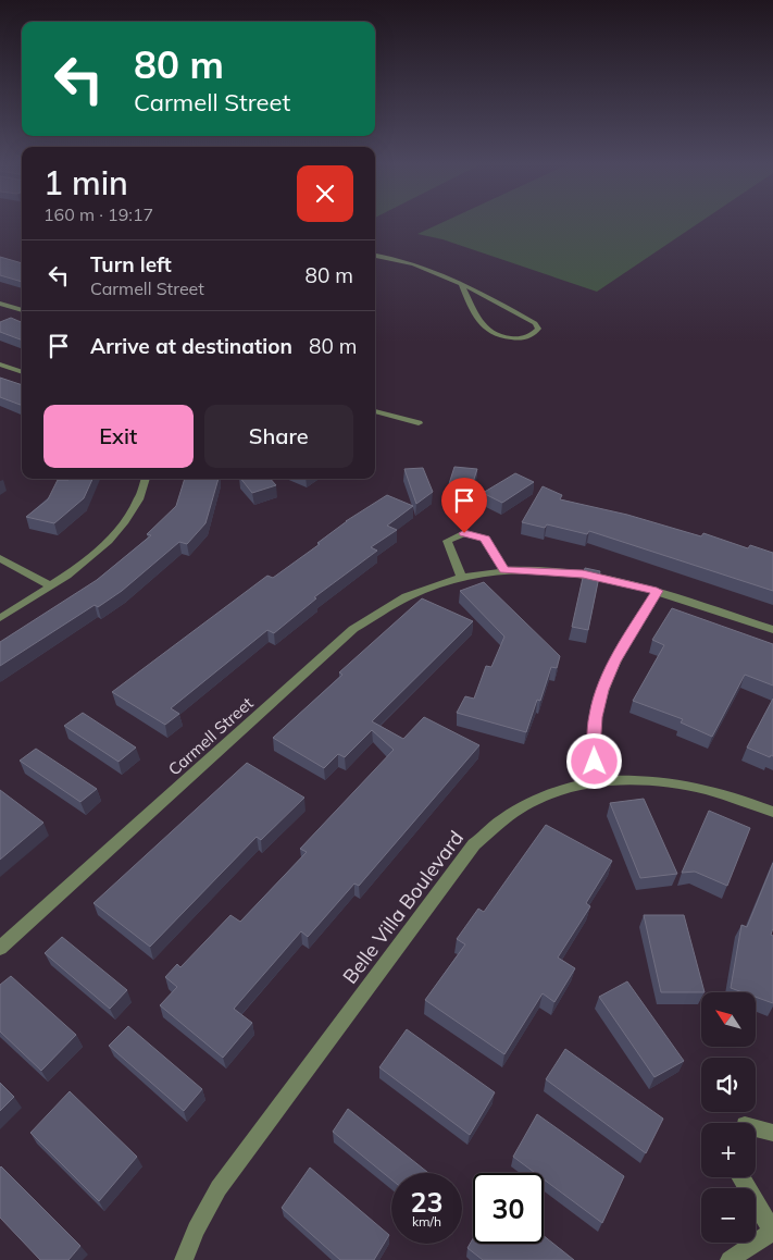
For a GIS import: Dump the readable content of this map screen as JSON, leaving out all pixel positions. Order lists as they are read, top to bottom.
{
  "streets": {
    "street": ["Carmell Street", "Belle Villa Boulevard"]
  },
  "north": "top left",
  "page": {
    "turn": ["80 m", "Carmell Street"],
    "heading": ["1 min", "160 m · 19:17"],
    "list": [
      {
        "name": "Turn left",
        "note": "Carmell Street",
        "value": "80 m"
      },
      {
        "name": "Arrive at destination",
        "value": "80 m"
      }
    ],
    "buttons": ["Exit", "Share"],
    "map_buttons": ["+", "−"],
    "speed": "23 km/h",
    "limit": "30"
  }
}
